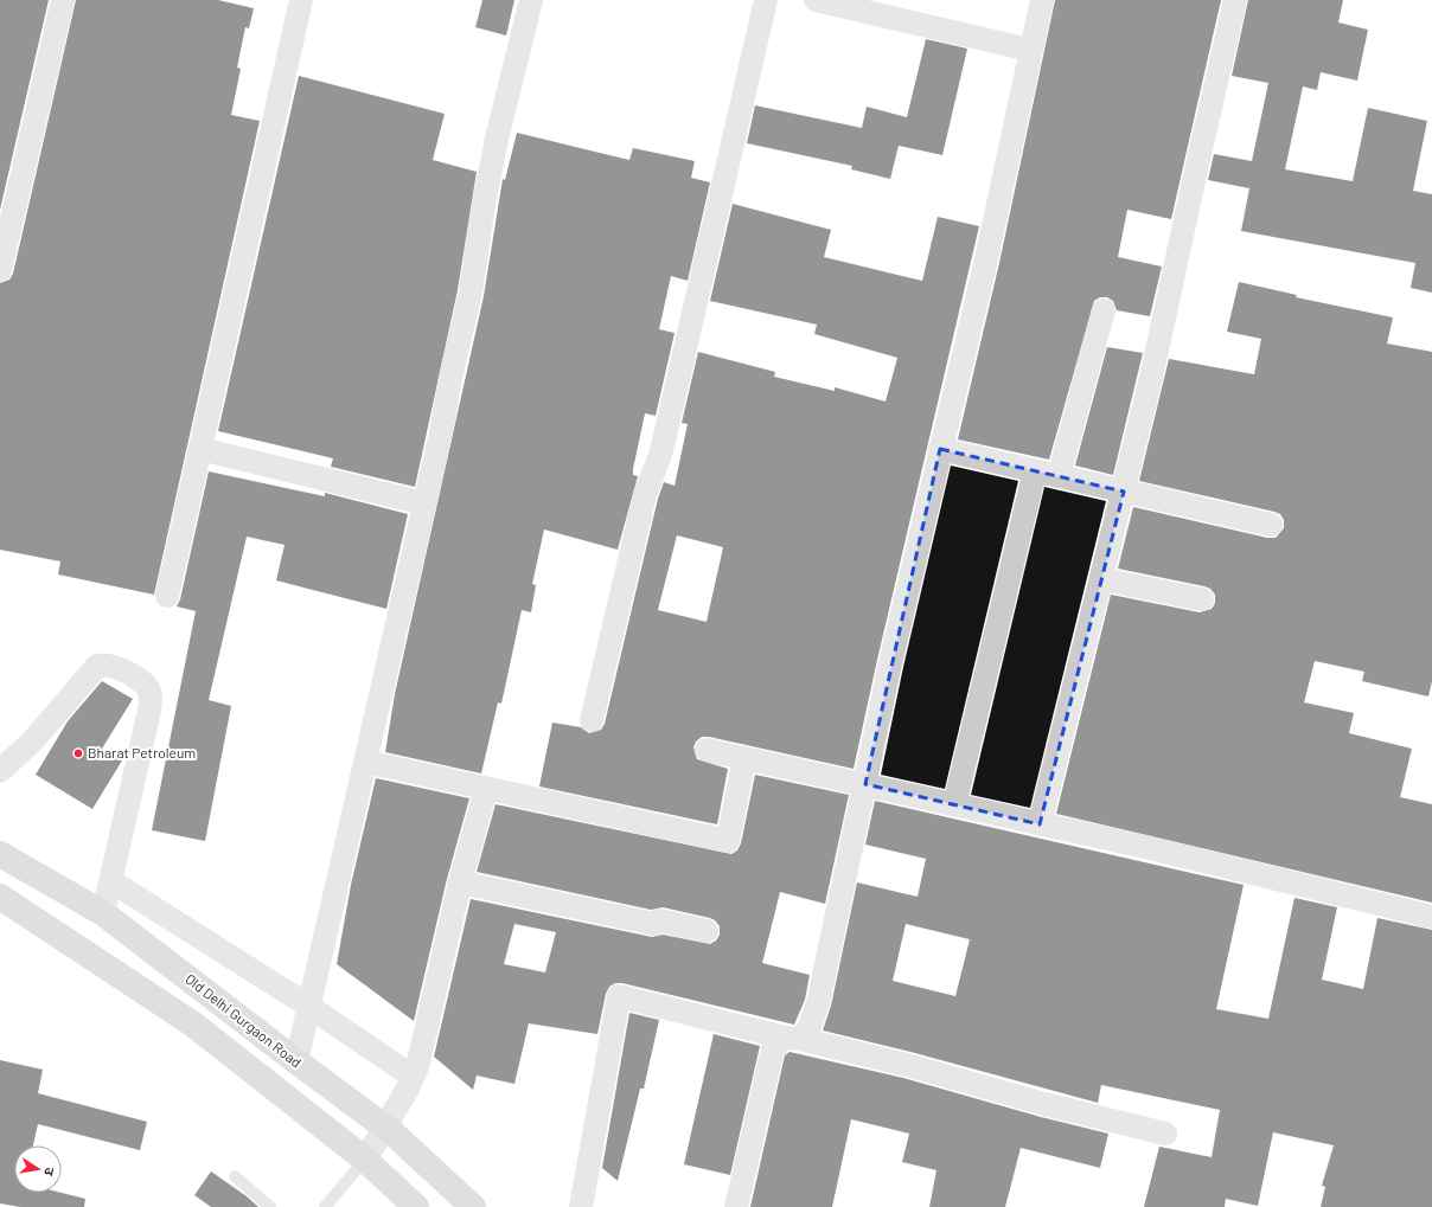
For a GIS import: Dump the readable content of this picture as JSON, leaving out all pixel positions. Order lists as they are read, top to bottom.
{
  "streets": {
    "main road": ["Old Delhi Gurgaon Road"]
  },
  "places": ["Bharat Petroleum"],
  "north": "right"
}
